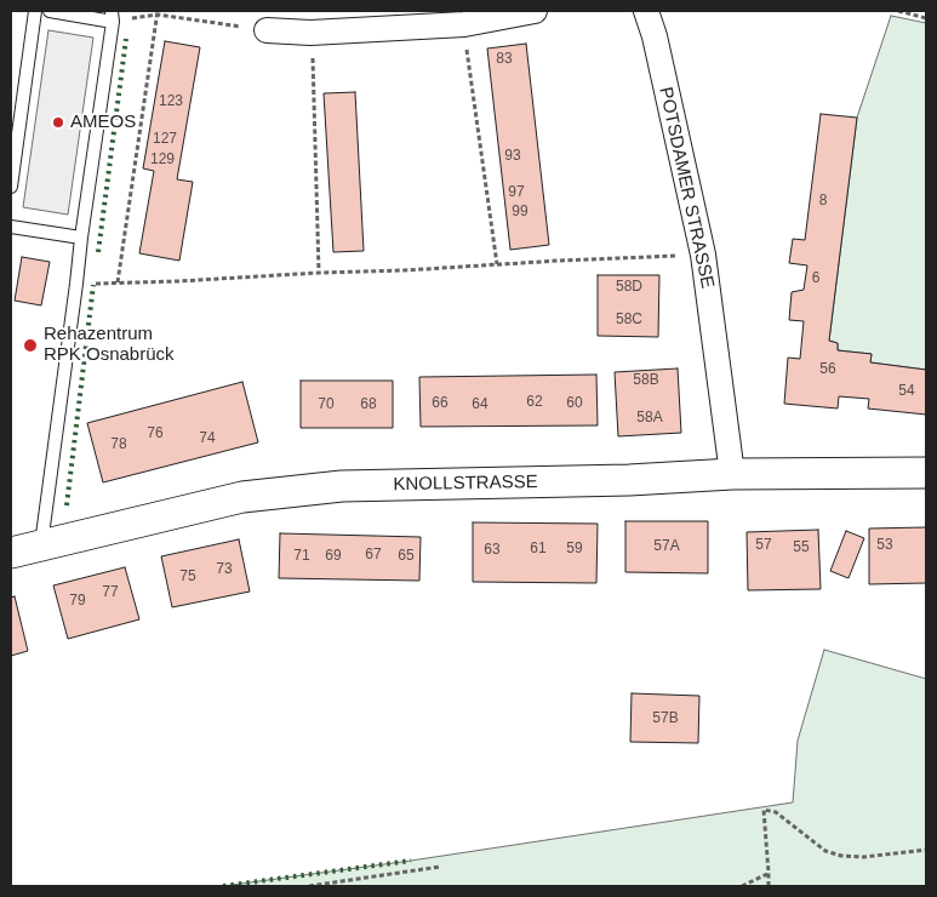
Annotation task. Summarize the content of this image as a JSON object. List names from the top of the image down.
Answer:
{
  "streets": {
    "street": ["POTSDAMER STRASSE", "KNOLLSTRASSE"]
  },
  "crossings": [
    ["POTSDAMER STRASSE", "KNOLLSTRASSE"]
  ],
  "places": ["AMEOS", "Rehazentrum RPK Osnabrück"],
  "house_numbers": [
    "83",
    "123",
    "127",
    "93",
    "129",
    "97",
    "8",
    "99",
    "6",
    "58D",
    "58C",
    "56",
    "58B",
    "54",
    "62",
    "66",
    "60",
    "70",
    "68",
    "64",
    "58A",
    "76",
    "74",
    "78",
    "57",
    "53",
    "57A",
    "55",
    "61",
    "59",
    "63",
    "67",
    "71",
    "69",
    "65",
    "73",
    "75",
    "77",
    "79",
    "57B"
  ]
}
